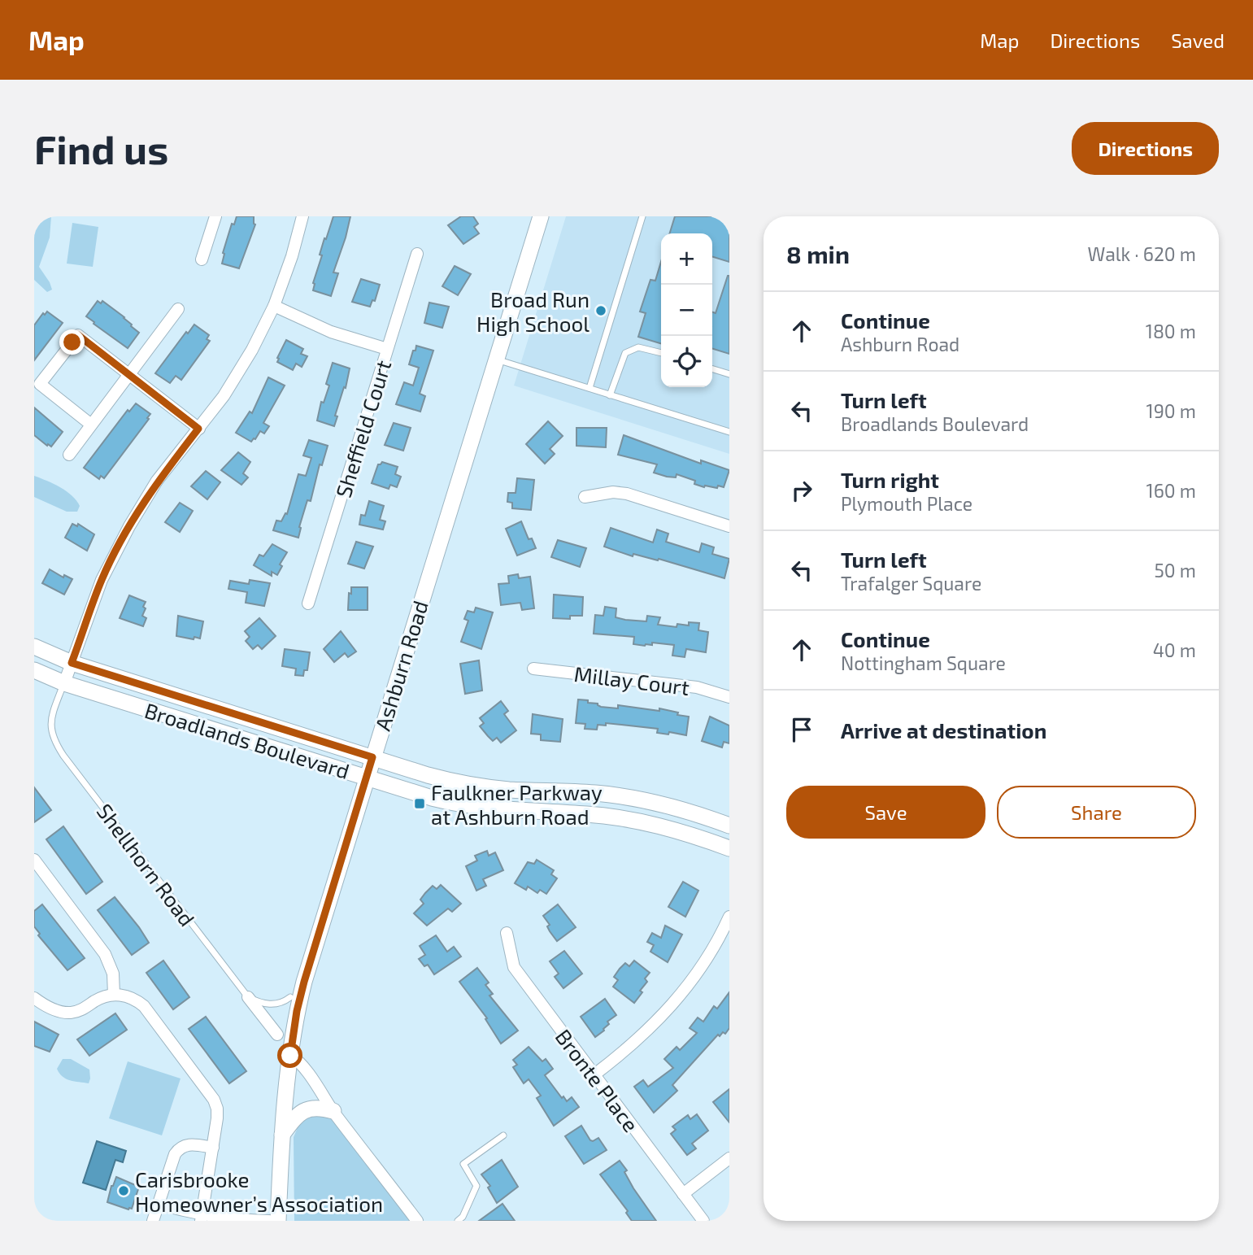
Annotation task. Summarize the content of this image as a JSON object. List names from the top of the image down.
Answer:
{
  "streets": {
    "main road": ["Ashburn Road", "Broadlands Boulevard"],
    "street": [
      "Sheffield Court",
      "Millay Court",
      "Shellhorn Road",
      "Bronte Place"
    ]
  },
  "crossings": [
    ["Ashburn Road", "Broadlands Boulevard"],
    ["Broadlands Boulevard", "Shellhorn Road"]
  ],
  "places": {
    "other": ["Broad Run High School", "Carisbrooke Homeowner’s Association"],
    "transit": ["Faulkner Parkway at Ashburn Road"]
  },
  "page": {
    "header": "Map",
    "nav": ["Map", "Directions", "Saved"],
    "buttons": [
      "Directions",
      ["Save", "Share"]
    ],
    "title": "Find us",
    "heading": ["8 min", "Walk · 620 m"],
    "map_buttons": ["+", "−"],
    "list": [
      ["Continue", "Ashburn Road", "180 m"],
      ["Turn left", "Broadlands Boulevard", "190 m"],
      ["Turn right", "Plymouth Place", "160 m"],
      ["Turn left", "Trafalger Square", "50 m"],
      ["Continue", "Nottingham Square", "40 m"],
      "Arrive at destination"
    ]
  }
}
